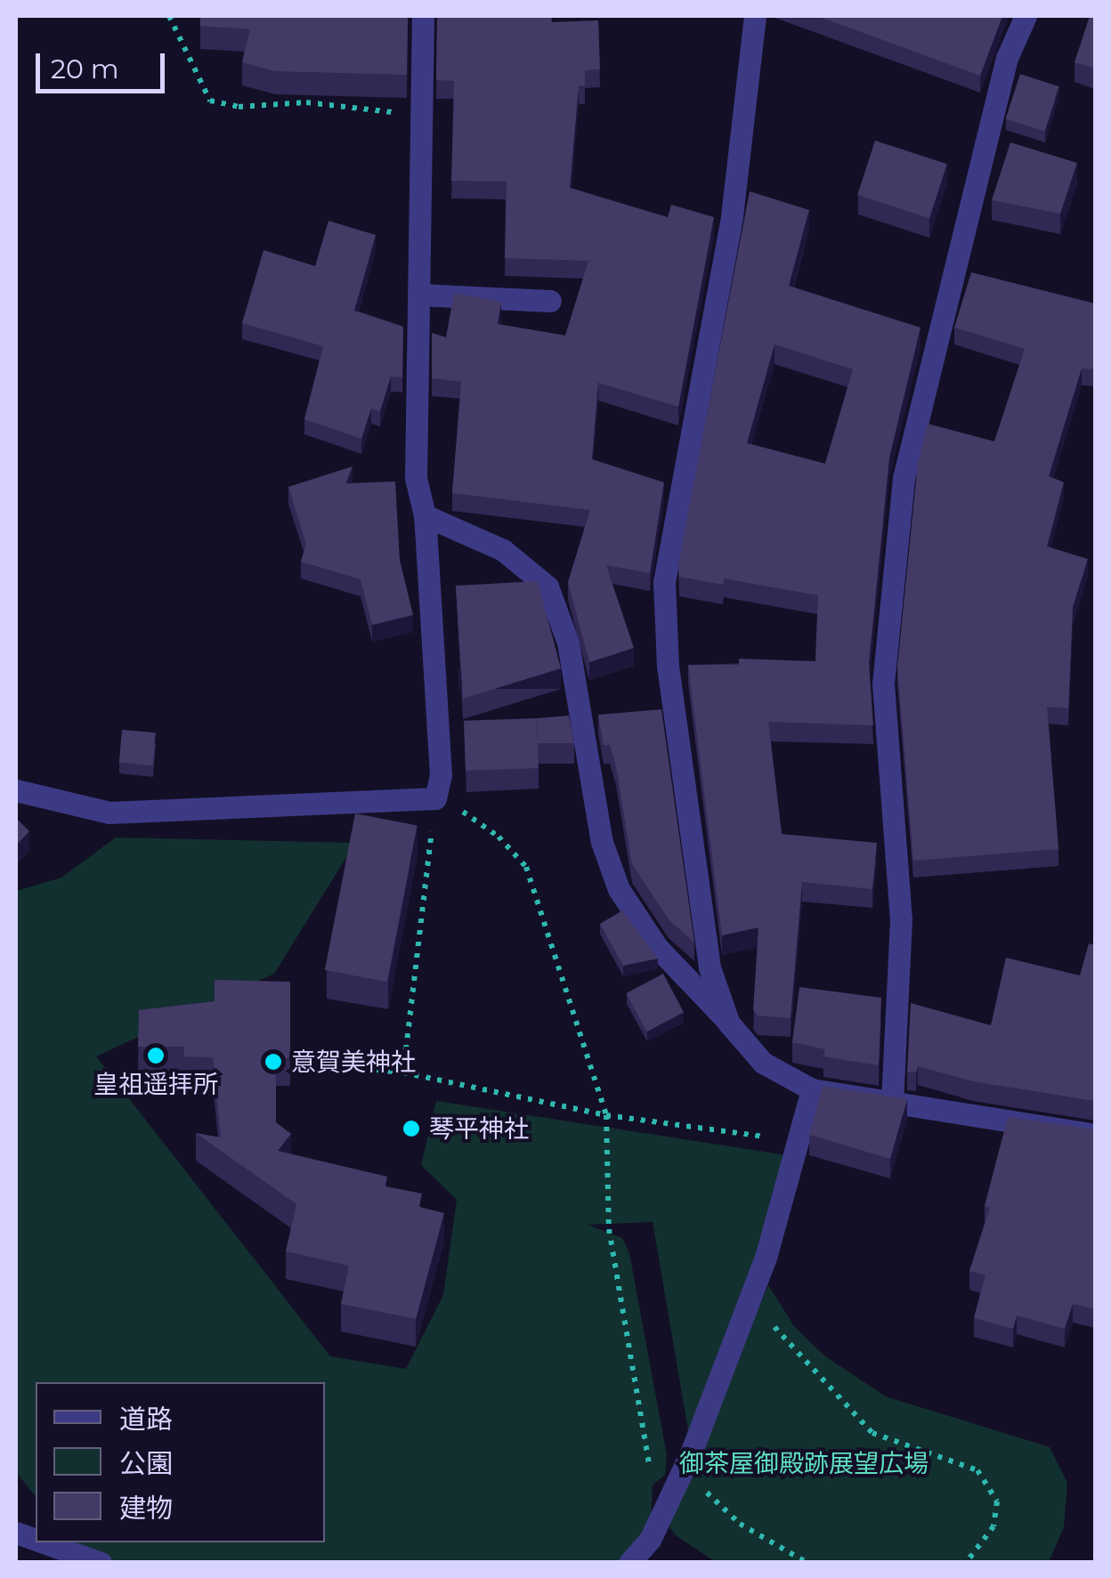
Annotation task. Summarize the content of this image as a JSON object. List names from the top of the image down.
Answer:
{
  "parks": ["御茶屋御殿跡展望広場"],
  "places": ["皇祖遥拝所", "意賀美神社", "琴平神社"],
  "legend": ["道路", "公園", "建物"],
  "scale_bar": "20 m"
}
